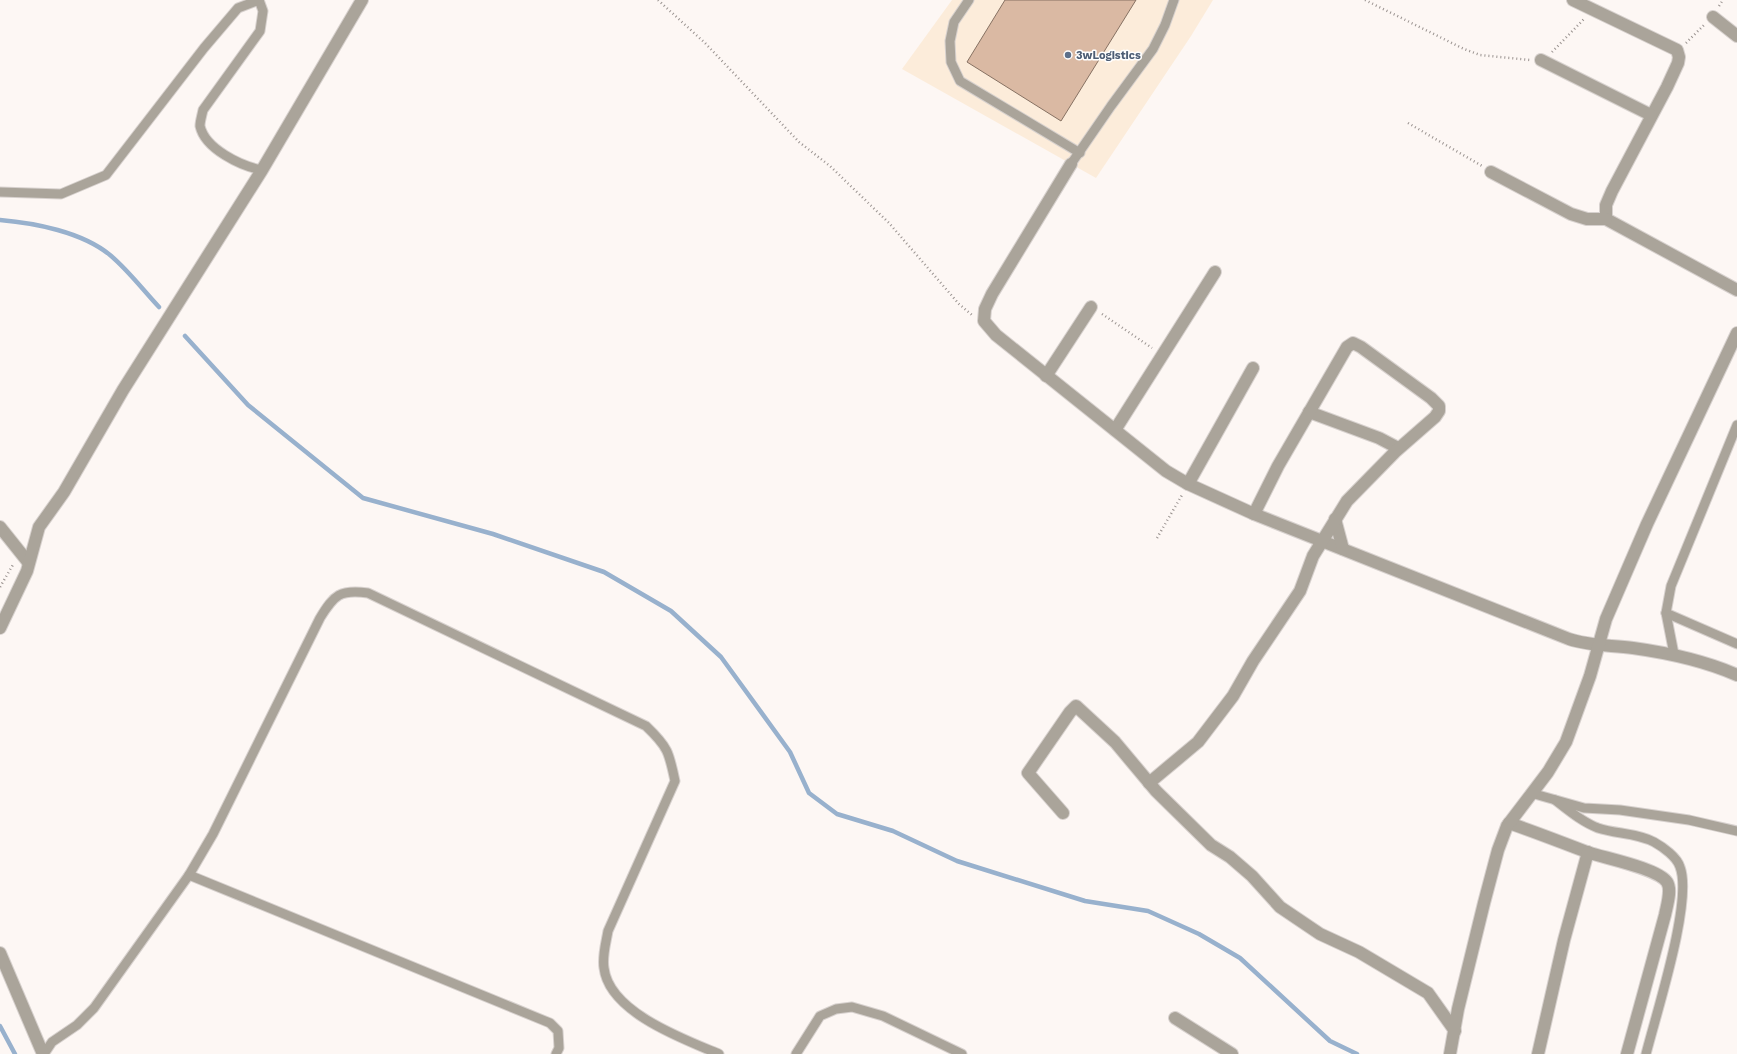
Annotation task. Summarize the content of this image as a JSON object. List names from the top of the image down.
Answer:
{
  "places": ["3wLogistics"]
}
